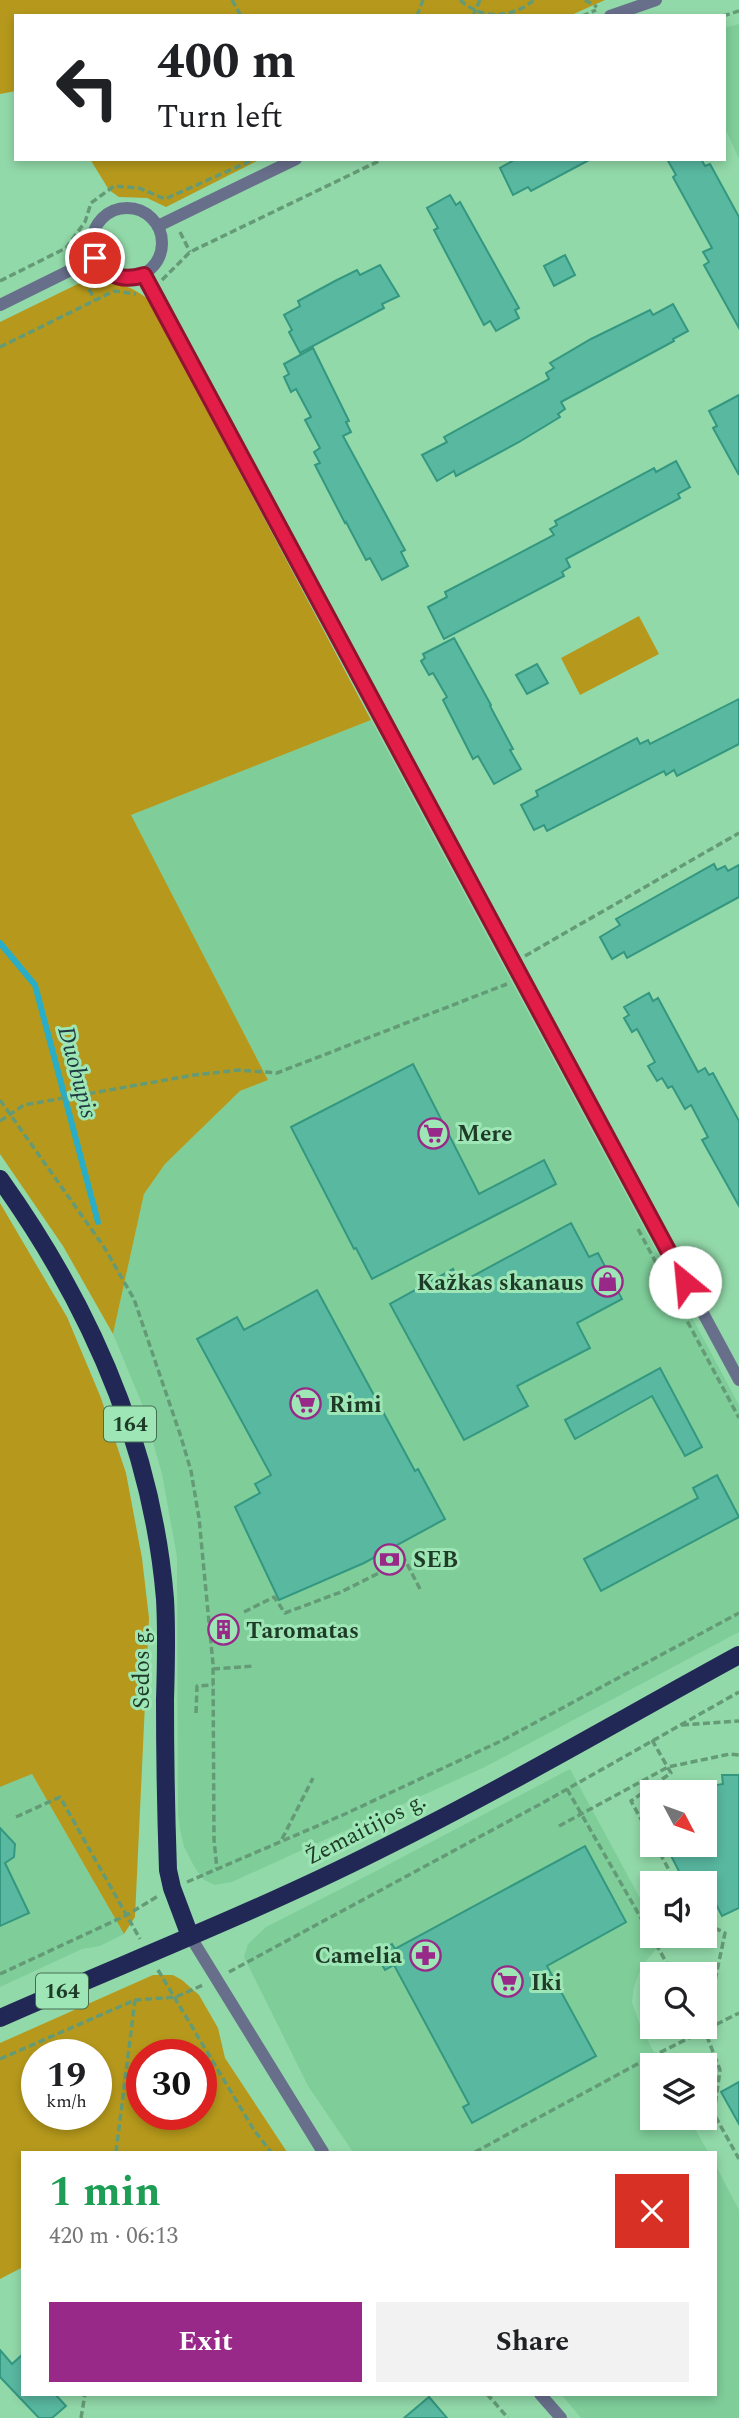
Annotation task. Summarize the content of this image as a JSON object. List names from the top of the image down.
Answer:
{
  "streets": {
    "main road": ["164", "Sedos g.", "Žemaitijos g."]
  },
  "crossings": [
    ["Sedos g.", "Žemaitijos g."]
  ],
  "water": ["Duobupis"],
  "places": {
    "supermarket": ["Mere", "Rimi", "Iki"],
    "shop": ["Kažkas skanaus"],
    "bank": ["SEB"],
    "building": ["Taromatas"],
    "pharmacy": ["Camelia"]
  },
  "north": "bottom right",
  "page": {
    "turn": ["400 m", "Turn left"],
    "speed": "19 km/h",
    "limit": "30",
    "heading": ["1 min", "420 m · 06:13"],
    "buttons": ["Exit", "Share"]
  }
}
